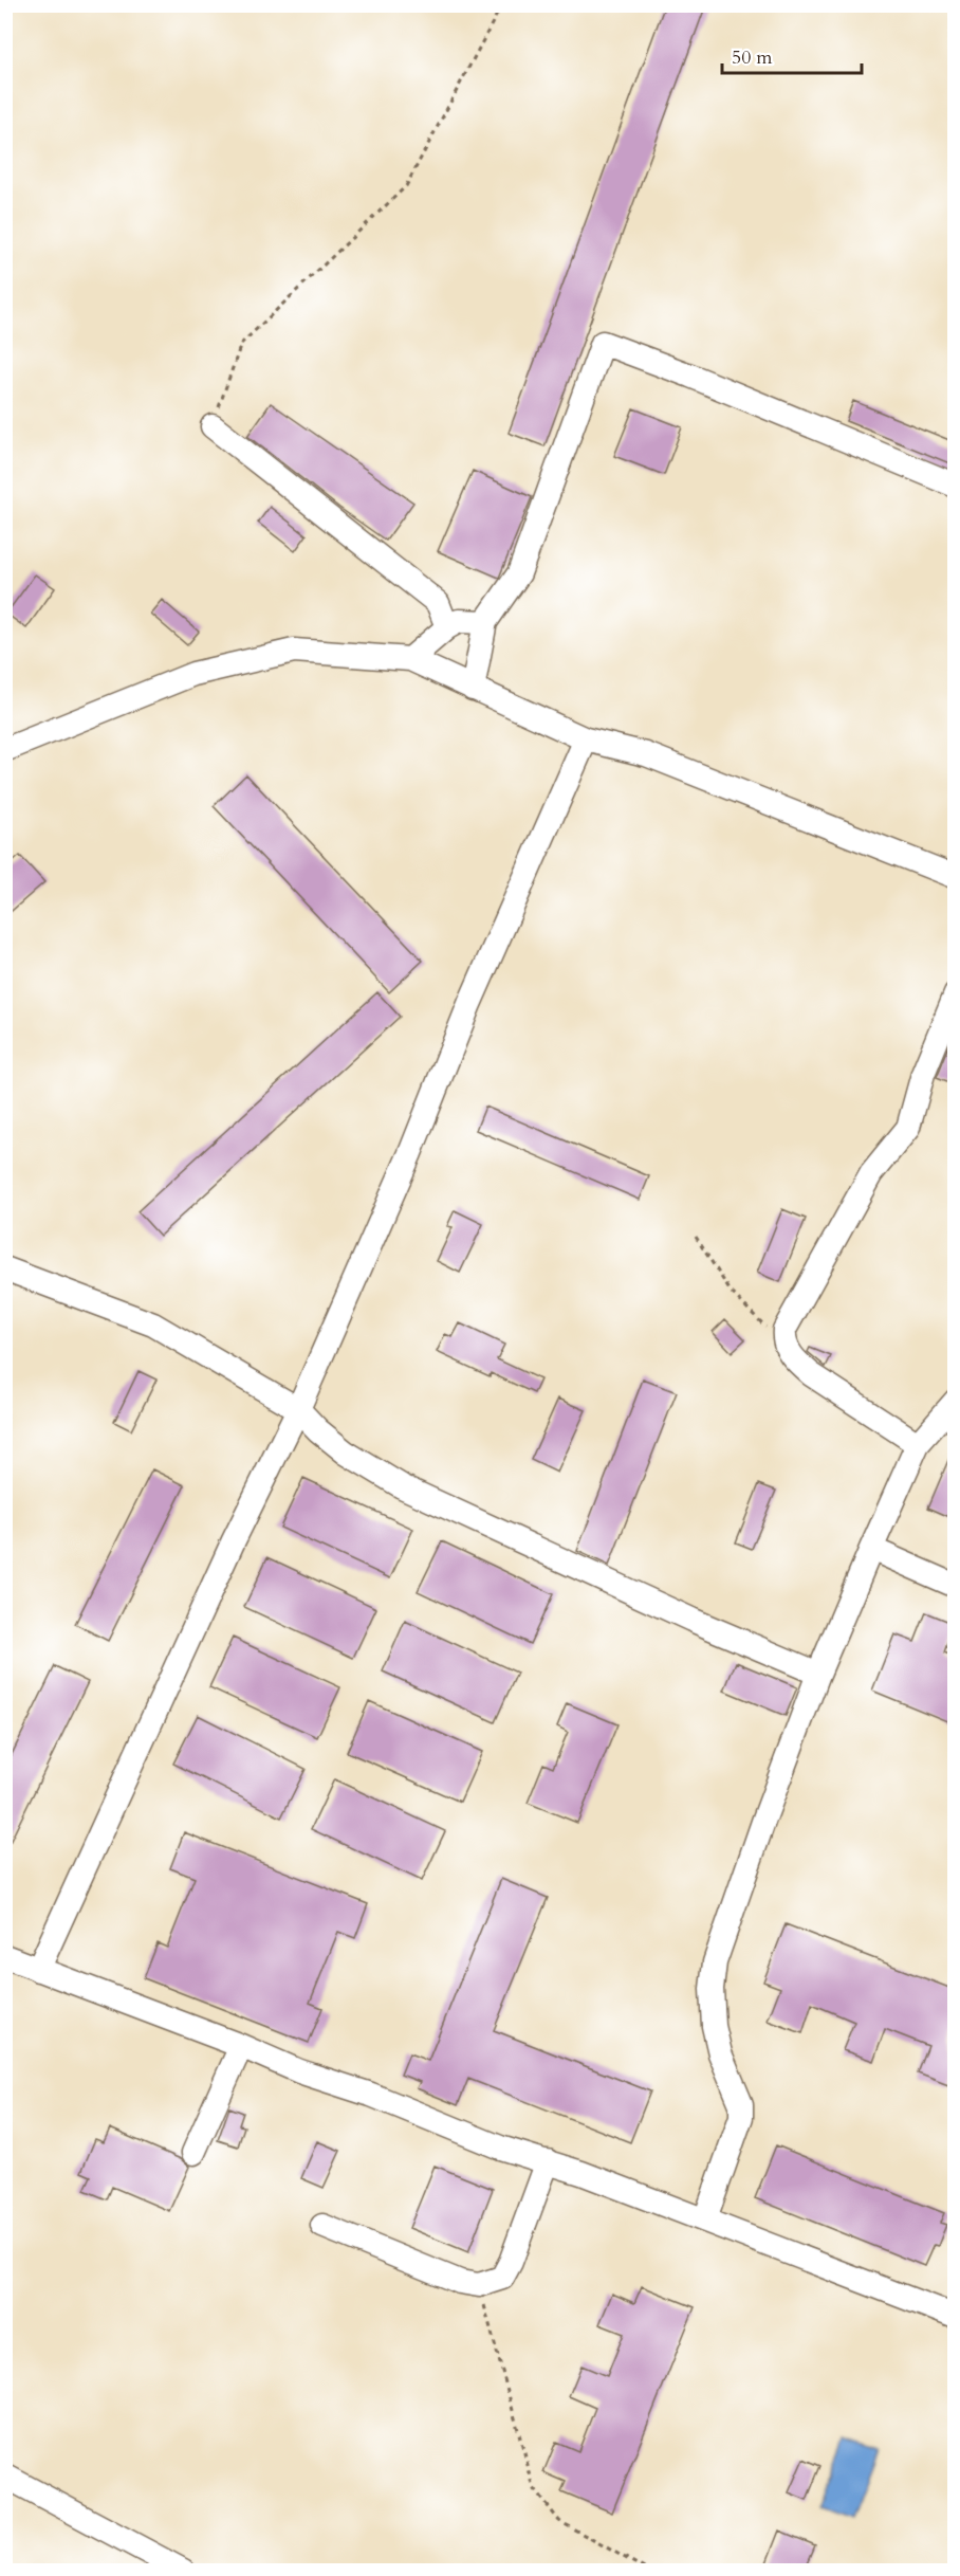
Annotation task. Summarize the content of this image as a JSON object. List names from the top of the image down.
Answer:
{
  "scale_bar": "50 m"
}
